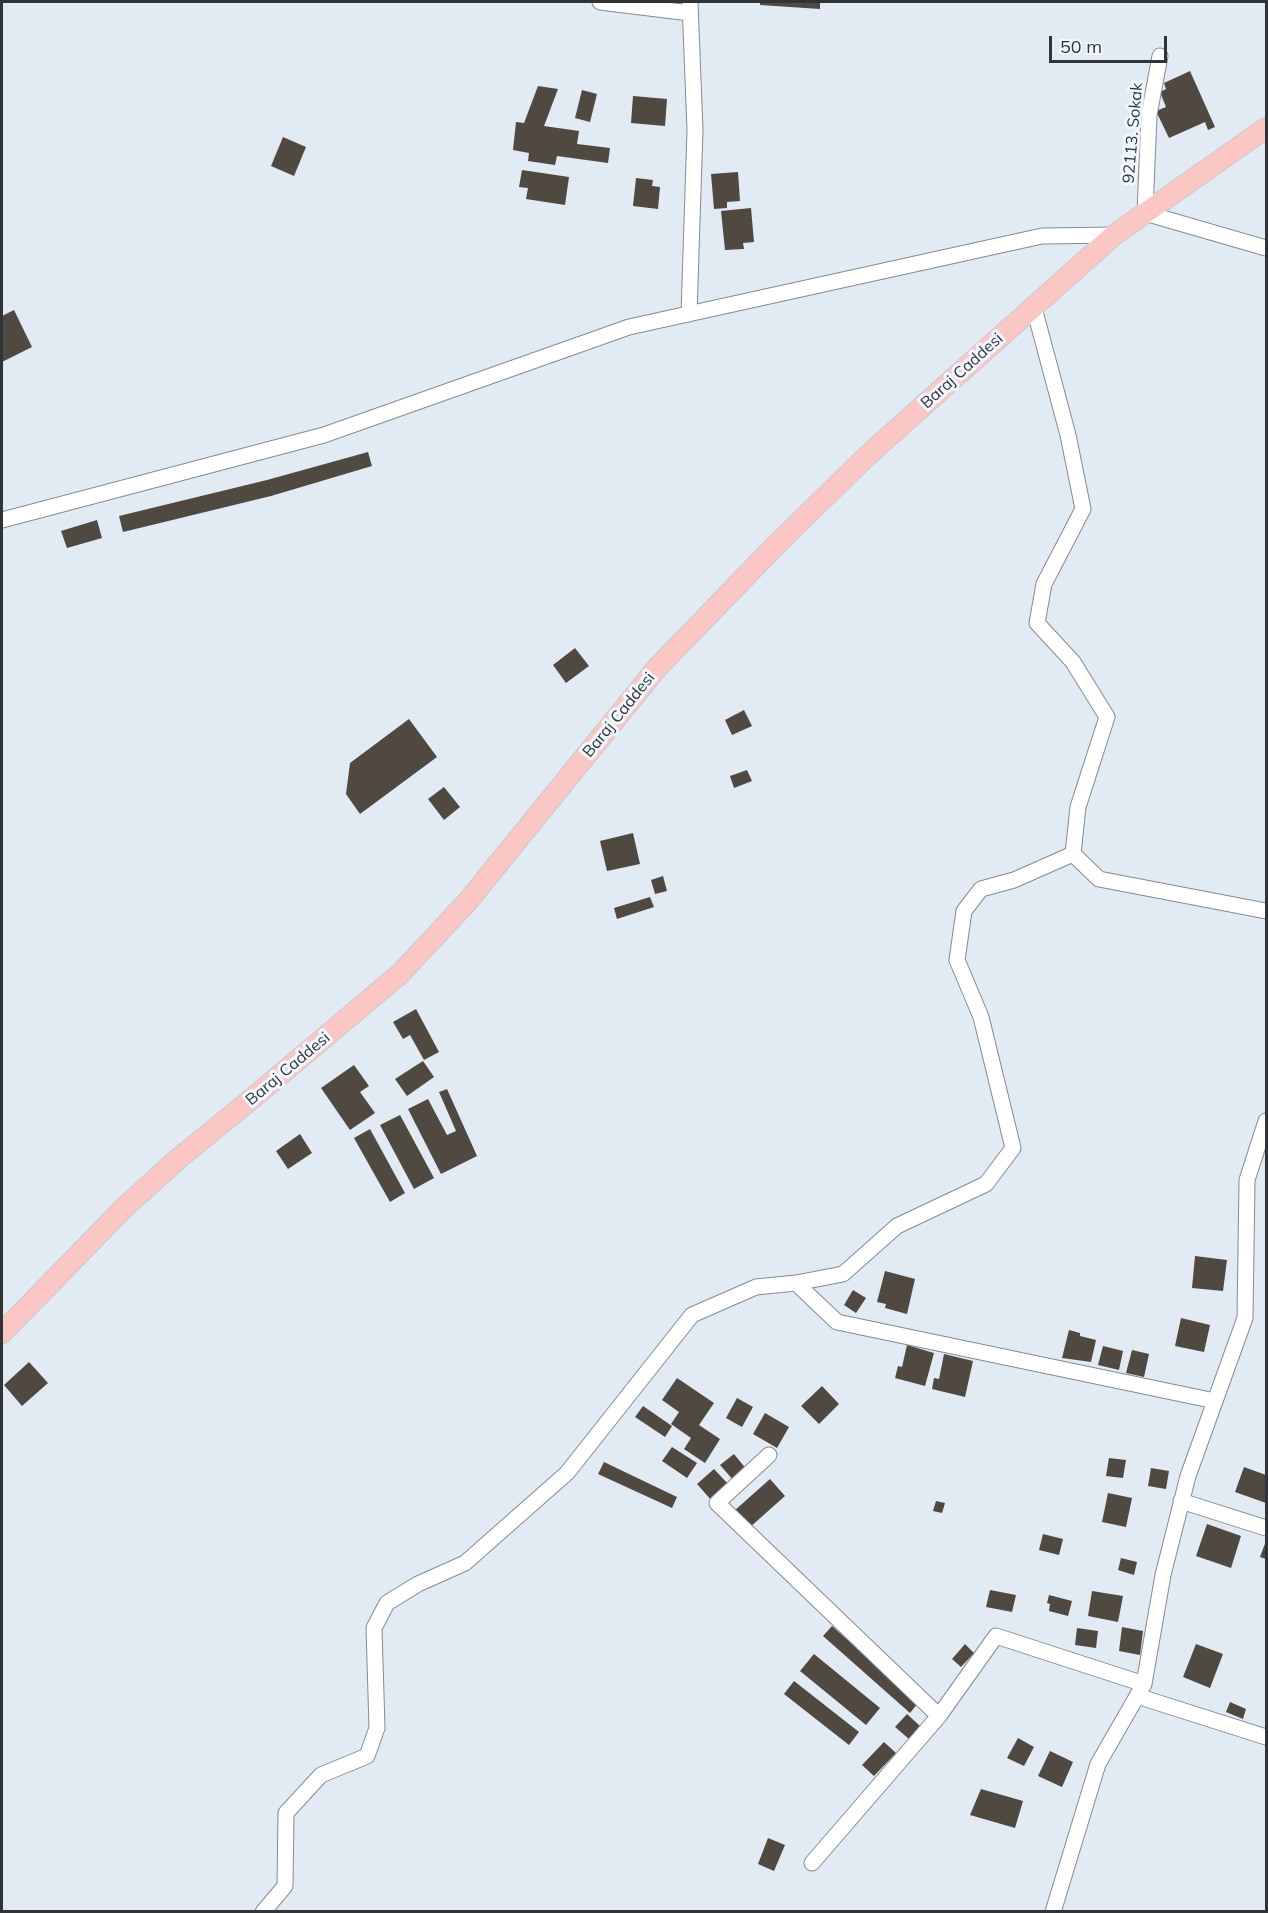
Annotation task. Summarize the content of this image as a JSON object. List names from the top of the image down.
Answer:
{
  "streets": {
    "main road": ["Baraj Caddesi"],
    "street": ["92113. Sokak"]
  },
  "crossings": [
    ["92113. Sokak", "Baraj Caddesi"]
  ],
  "scale_bar": "50 m"
}
